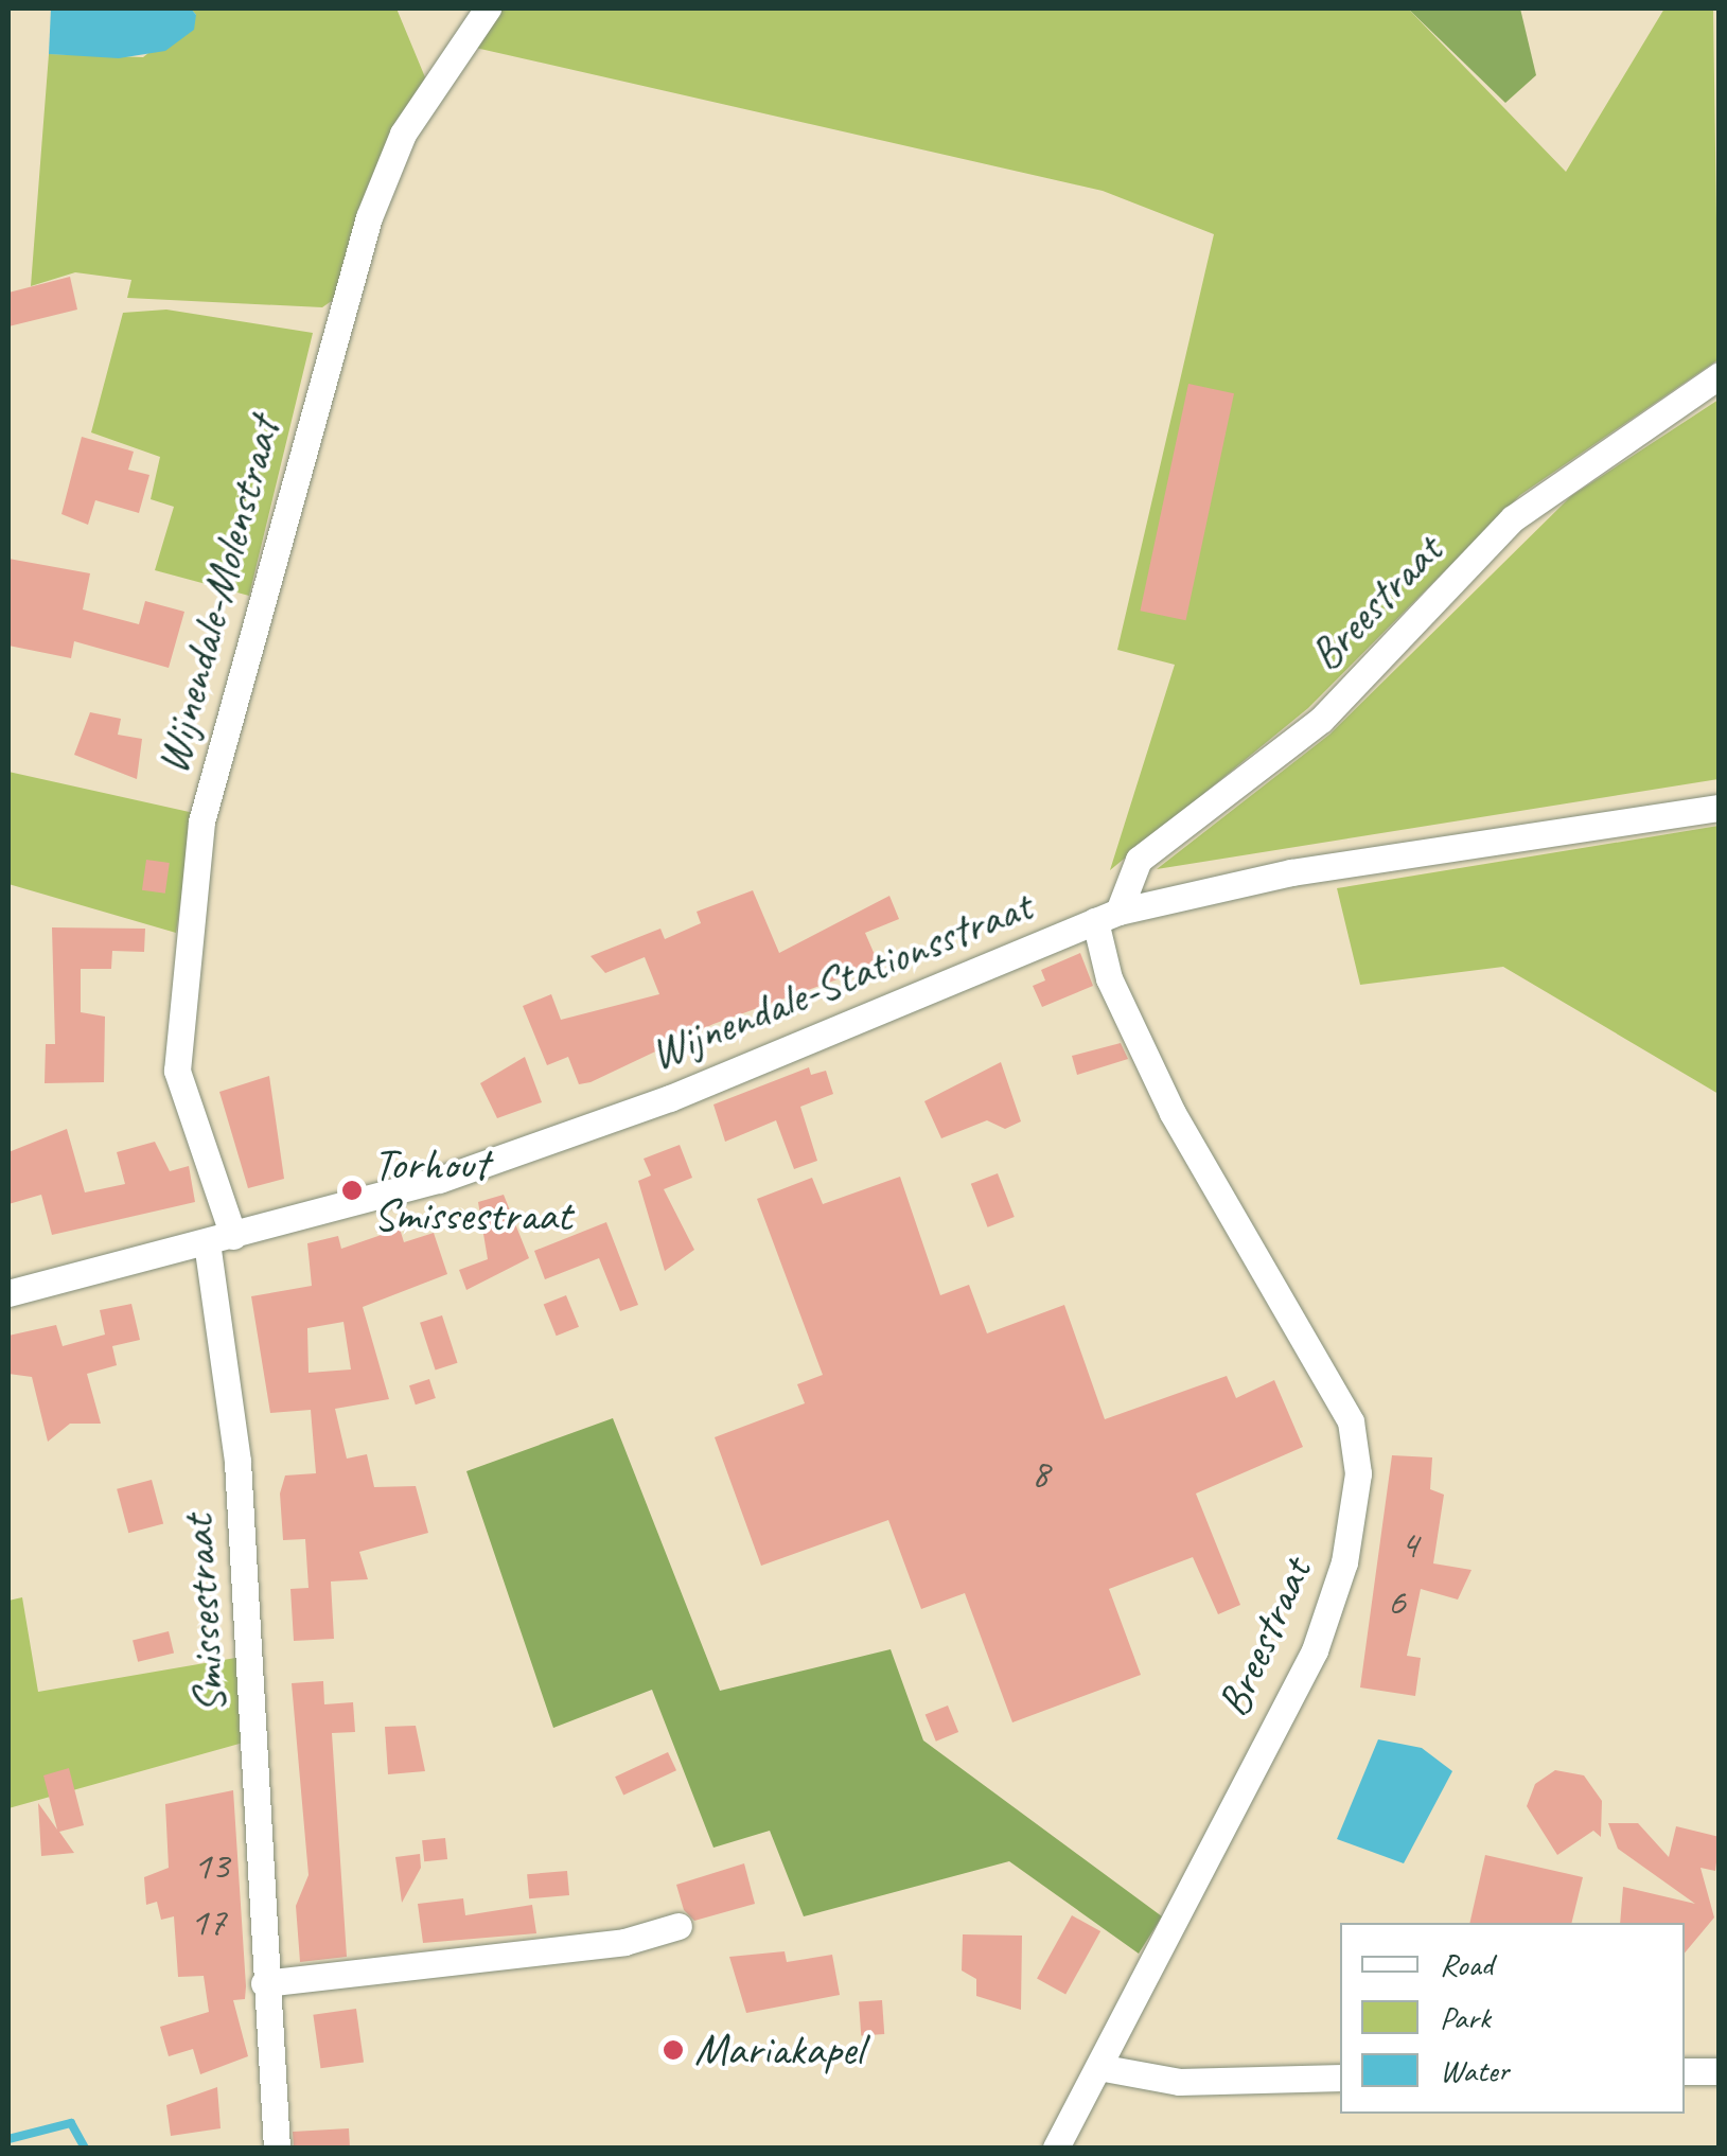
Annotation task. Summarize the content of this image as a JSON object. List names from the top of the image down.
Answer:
{
  "streets": {
    "street": [
      "Wijnendale-Molenstraat",
      "Breestraat",
      "Wijnendale-Stationsstraat",
      "Smissestraat"
    ]
  },
  "crossings": [
    ["Wijnendale-Molenstraat", "Wijnendale-Stationsstraat"],
    ["Wijnendale-Molenstraat", "Smissestraat"],
    ["Breestraat", "Wijnendale-Stationsstraat"],
    ["Wijnendale-Stationsstraat", "Smissestraat"]
  ],
  "places": ["Torhout Smissestraat", "Mariakapel"],
  "house_numbers": [
    "8",
    "4",
    "6",
    "13",
    "17"
  ],
  "legend": ["Road", "Park", "Water"]
}
